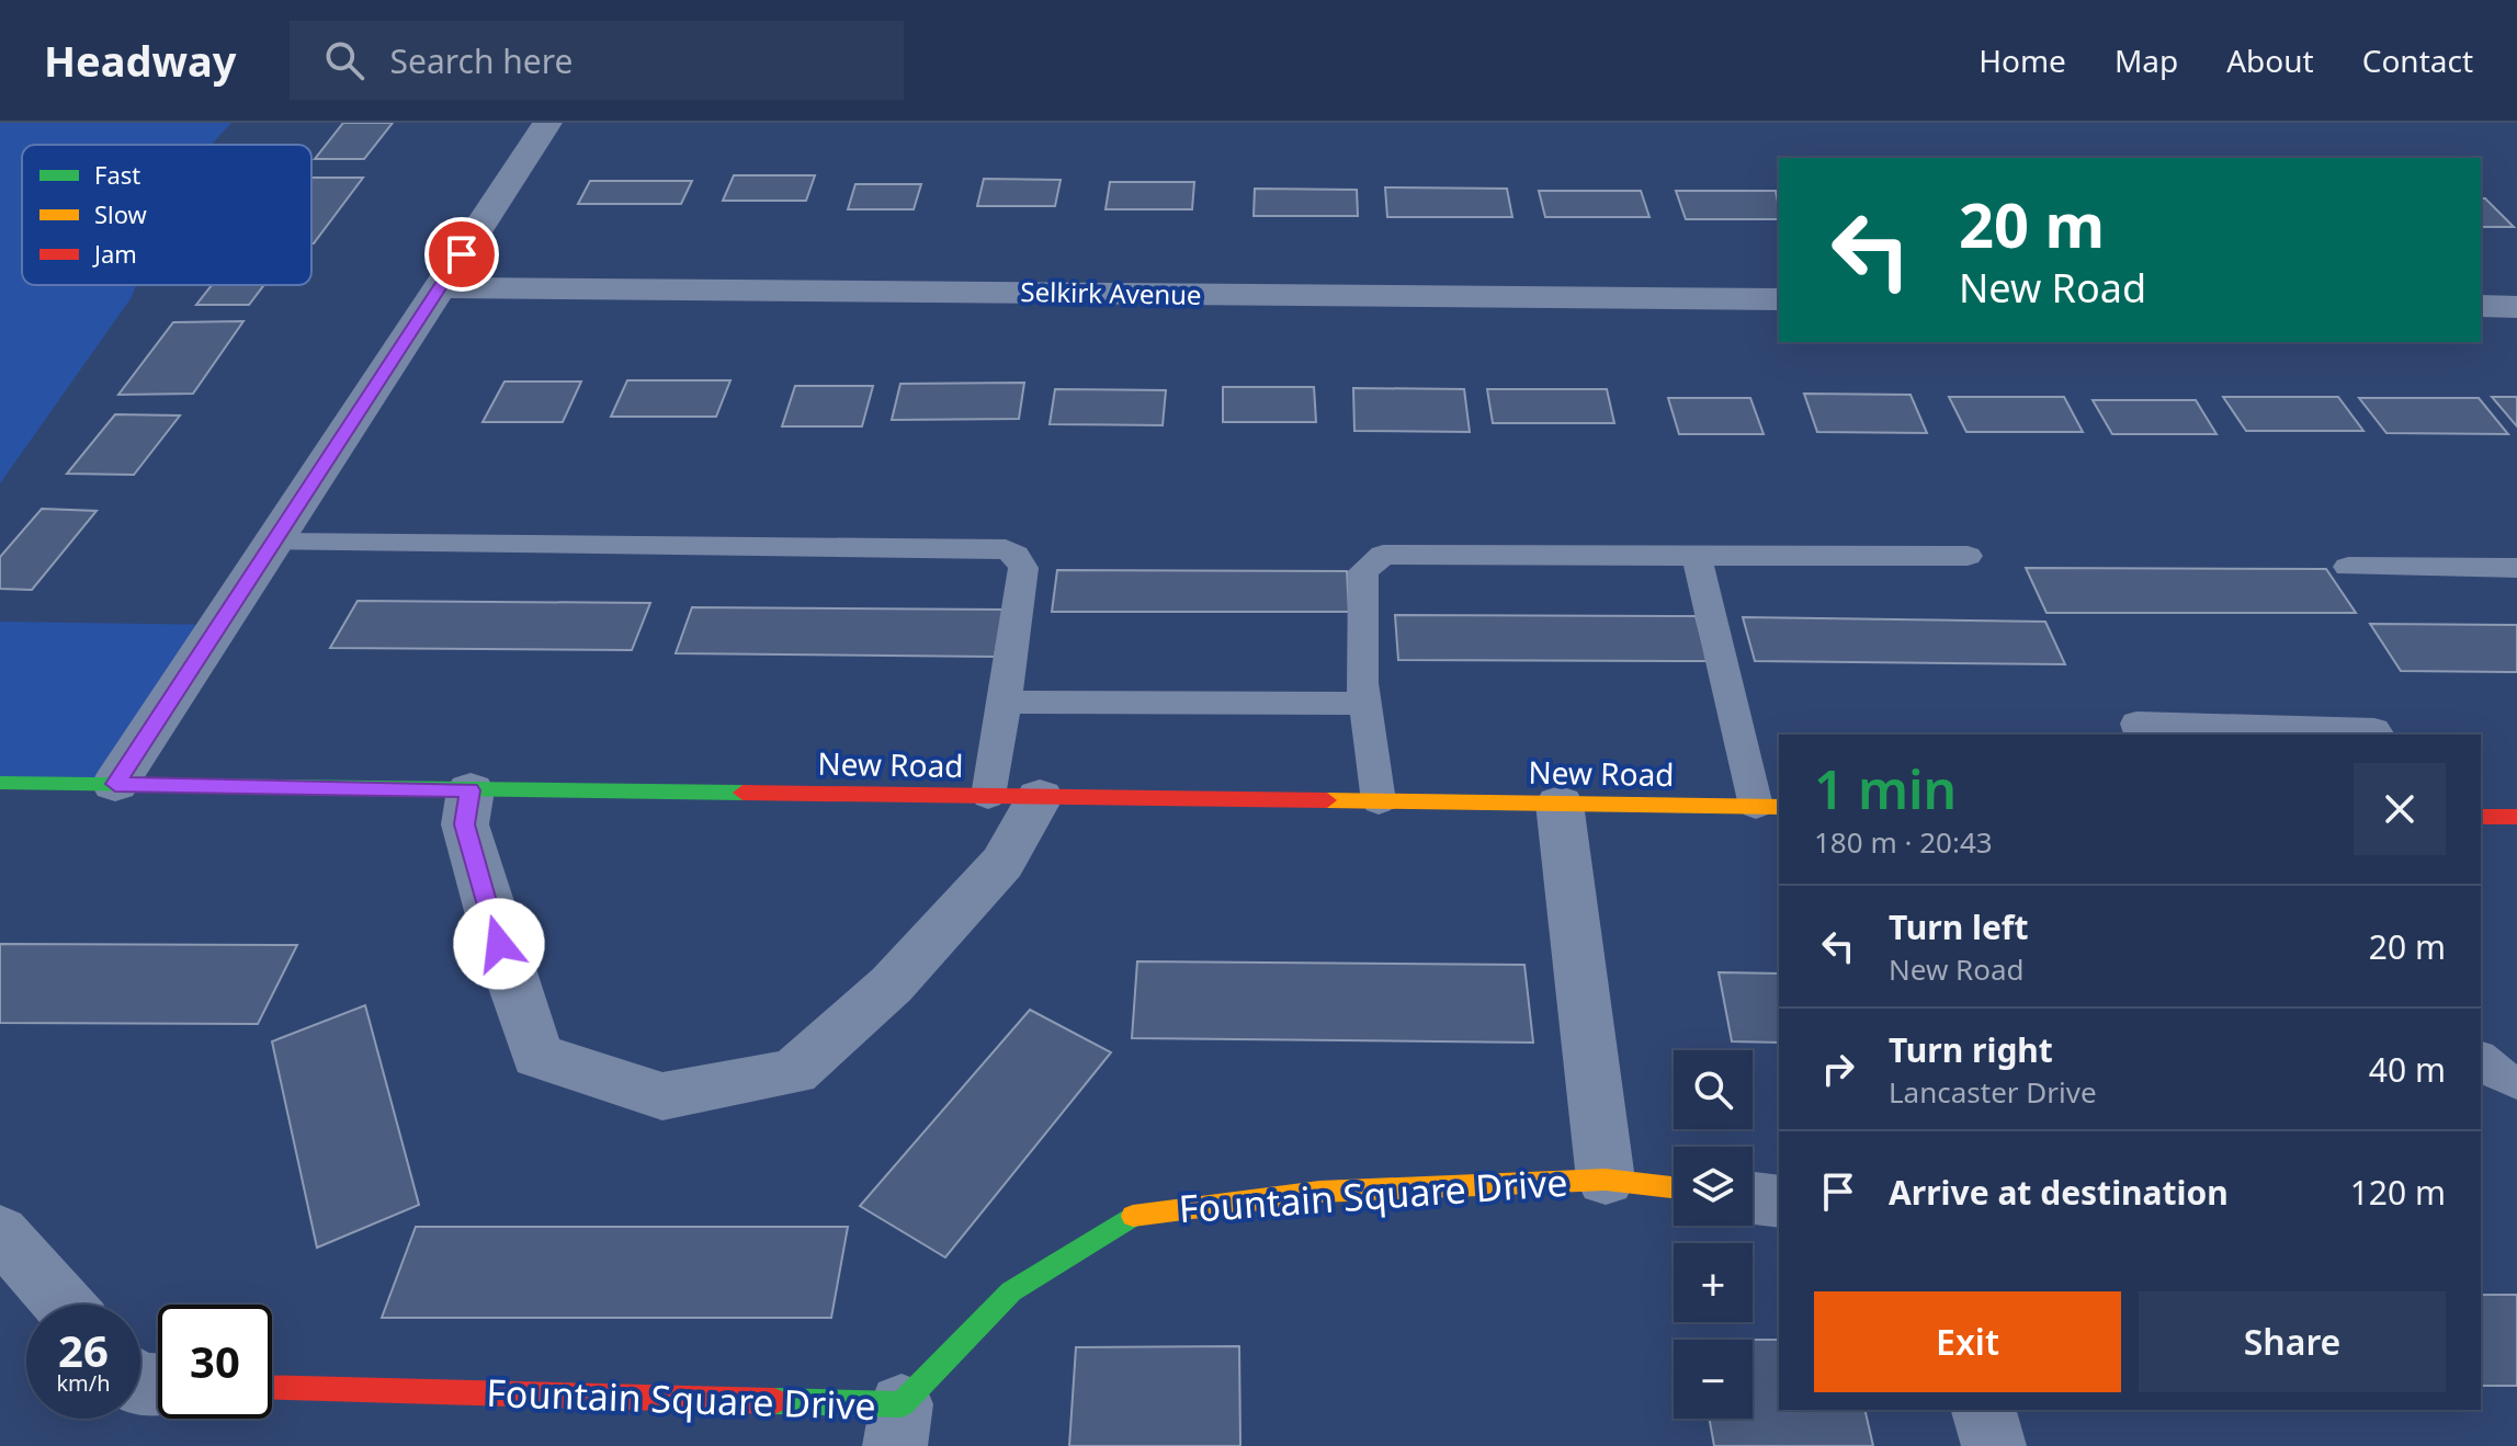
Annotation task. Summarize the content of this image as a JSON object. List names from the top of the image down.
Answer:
{
  "streets": {
    "street": ["Selkirk Avenue", "New Road", "Fountain Square Drive"]
  },
  "crossings": [
    ["New Road", "Fountain Square Drive"]
  ],
  "legend": ["Fast", "Slow", "Jam"],
  "page": {
    "header": "Headway",
    "search": "Search here",
    "nav": [
      "Home",
      "Map",
      "About",
      "Contact"
    ],
    "turn": ["20 m", "New Road"],
    "heading": ["1 min", "180 m · 20:43"],
    "list": [
      {
        "name": "Turn left",
        "note": "New Road",
        "value": "20 m"
      },
      {
        "name": "Turn right",
        "note": "Lancaster Drive",
        "value": "40 m"
      },
      {
        "name": "Arrive at destination",
        "value": "120 m"
      }
    ],
    "map_buttons": ["+", "−"],
    "buttons": ["Exit", "Share"],
    "speed": "26 km/h",
    "limit": "30"
  }
}
